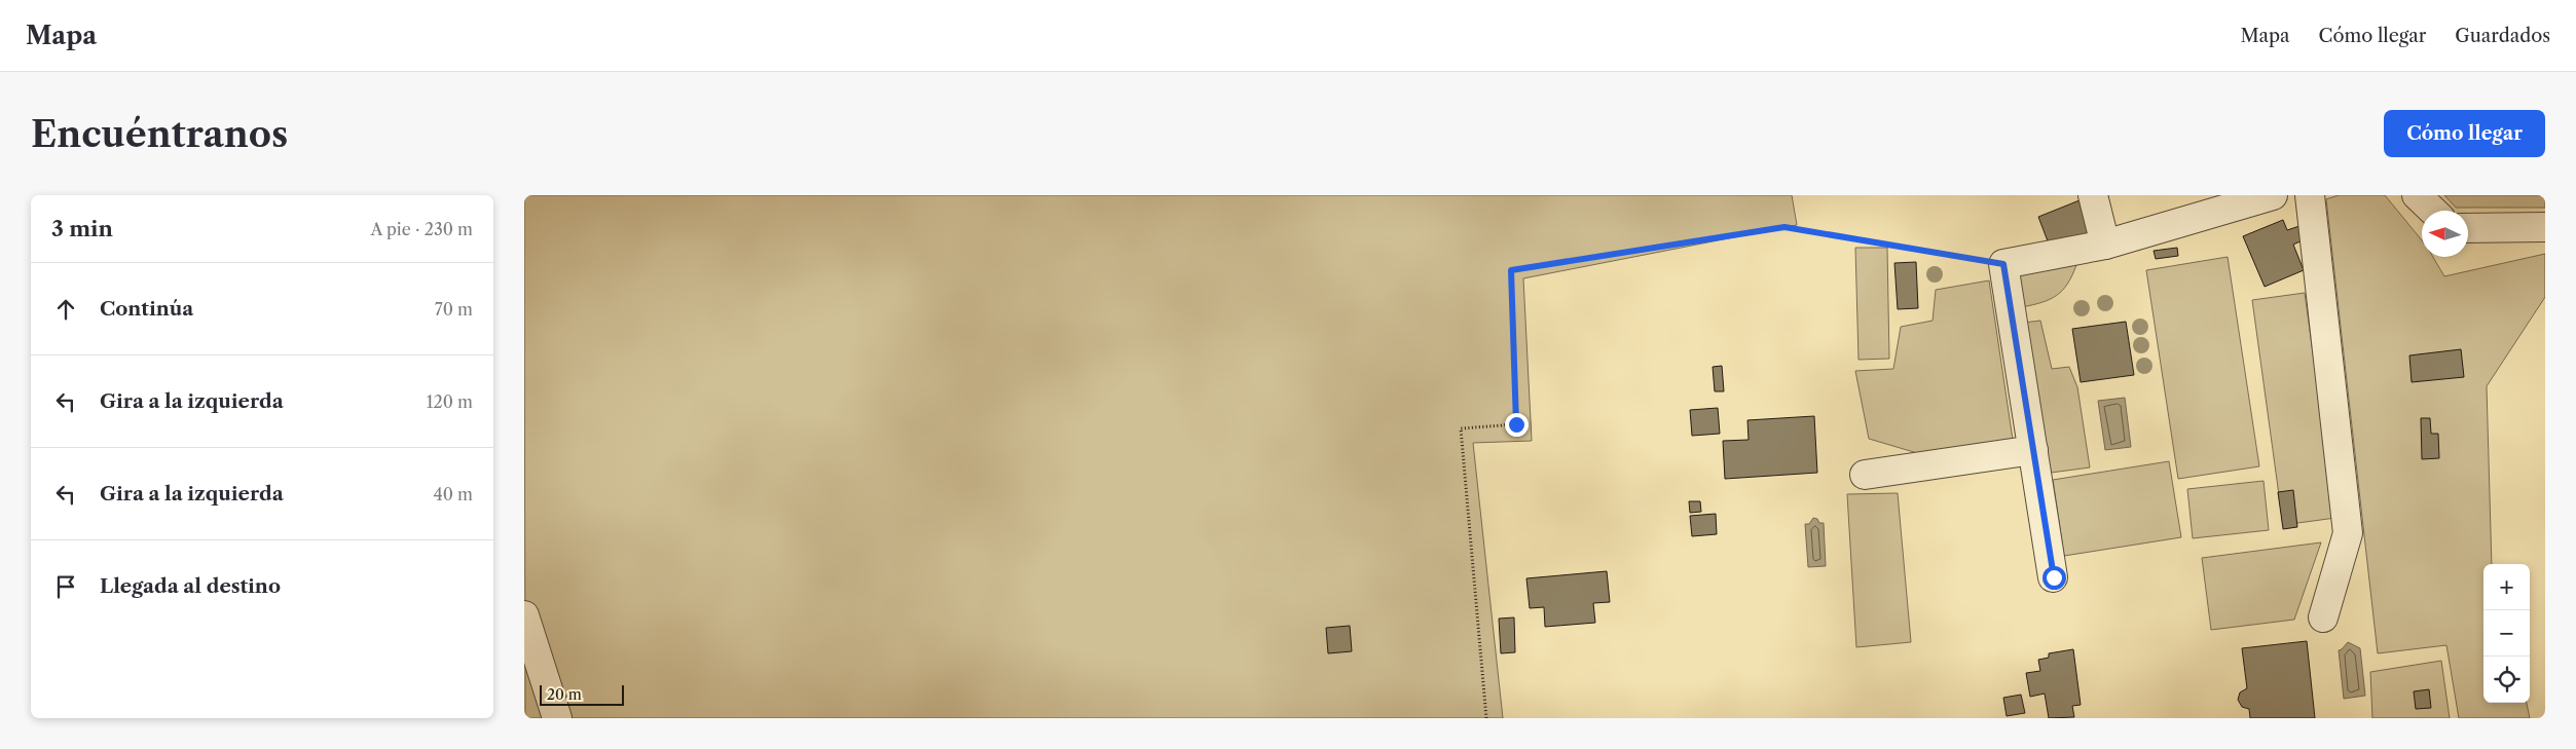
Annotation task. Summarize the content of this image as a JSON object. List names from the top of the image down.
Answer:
{
  "scale_bar": "20 m",
  "north": "left",
  "page": {
    "header": "Mapa",
    "nav": ["Mapa", "Cómo llegar", "Guardados"],
    "buttons": "Cómo llegar",
    "title": "Encuéntranos",
    "heading": ["3 min", "A pie · 230 m"],
    "list": [
      ["Continúa", "70 m"],
      ["Gira a la izquierda", "120 m"],
      ["Gira a la izquierda", "40 m"],
      "Llegada al destino"
    ],
    "map_buttons": ["+", "−"],
    "scale": "20 m"
  }
}
